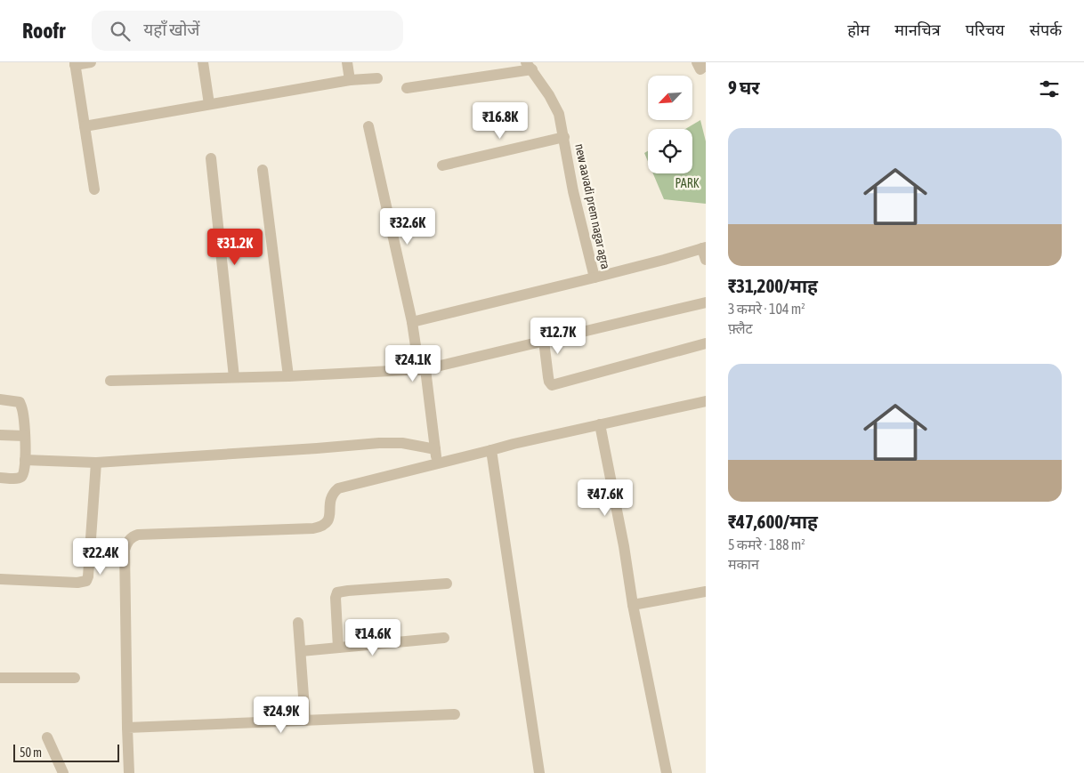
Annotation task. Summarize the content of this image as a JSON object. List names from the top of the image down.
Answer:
{
  "streets": {
    "street": ["new aavadi prem nagar agra"]
  },
  "parks": ["PARK"],
  "scale_bar": "50 m",
  "north": "bottom left",
  "page": {
    "header": "Roofr",
    "search": "यहाँ खोजें",
    "nav": [
      "होम",
      "मानचित्र",
      "परिचय",
      "संपर्क"
    ],
    "heading": "9 घर",
    "price": [
      "₹16.8K",
      "₹32.6K",
      "₹31.2K",
      "₹12.7K",
      "₹24.1K",
      "₹47.6K",
      "₹22.4K",
      "₹14.6K",
      "₹24.9K"
    ],
    "list": [
      {
        "name": "₹31,200/माह",
        "note": "3 कमरे · 104 m² · फ़्लैट"
      },
      {
        "name": "₹47,600/माह",
        "note": "5 कमरे · 188 m² · मकान"
      }
    ],
    "scale": "50 m"
  }
}
